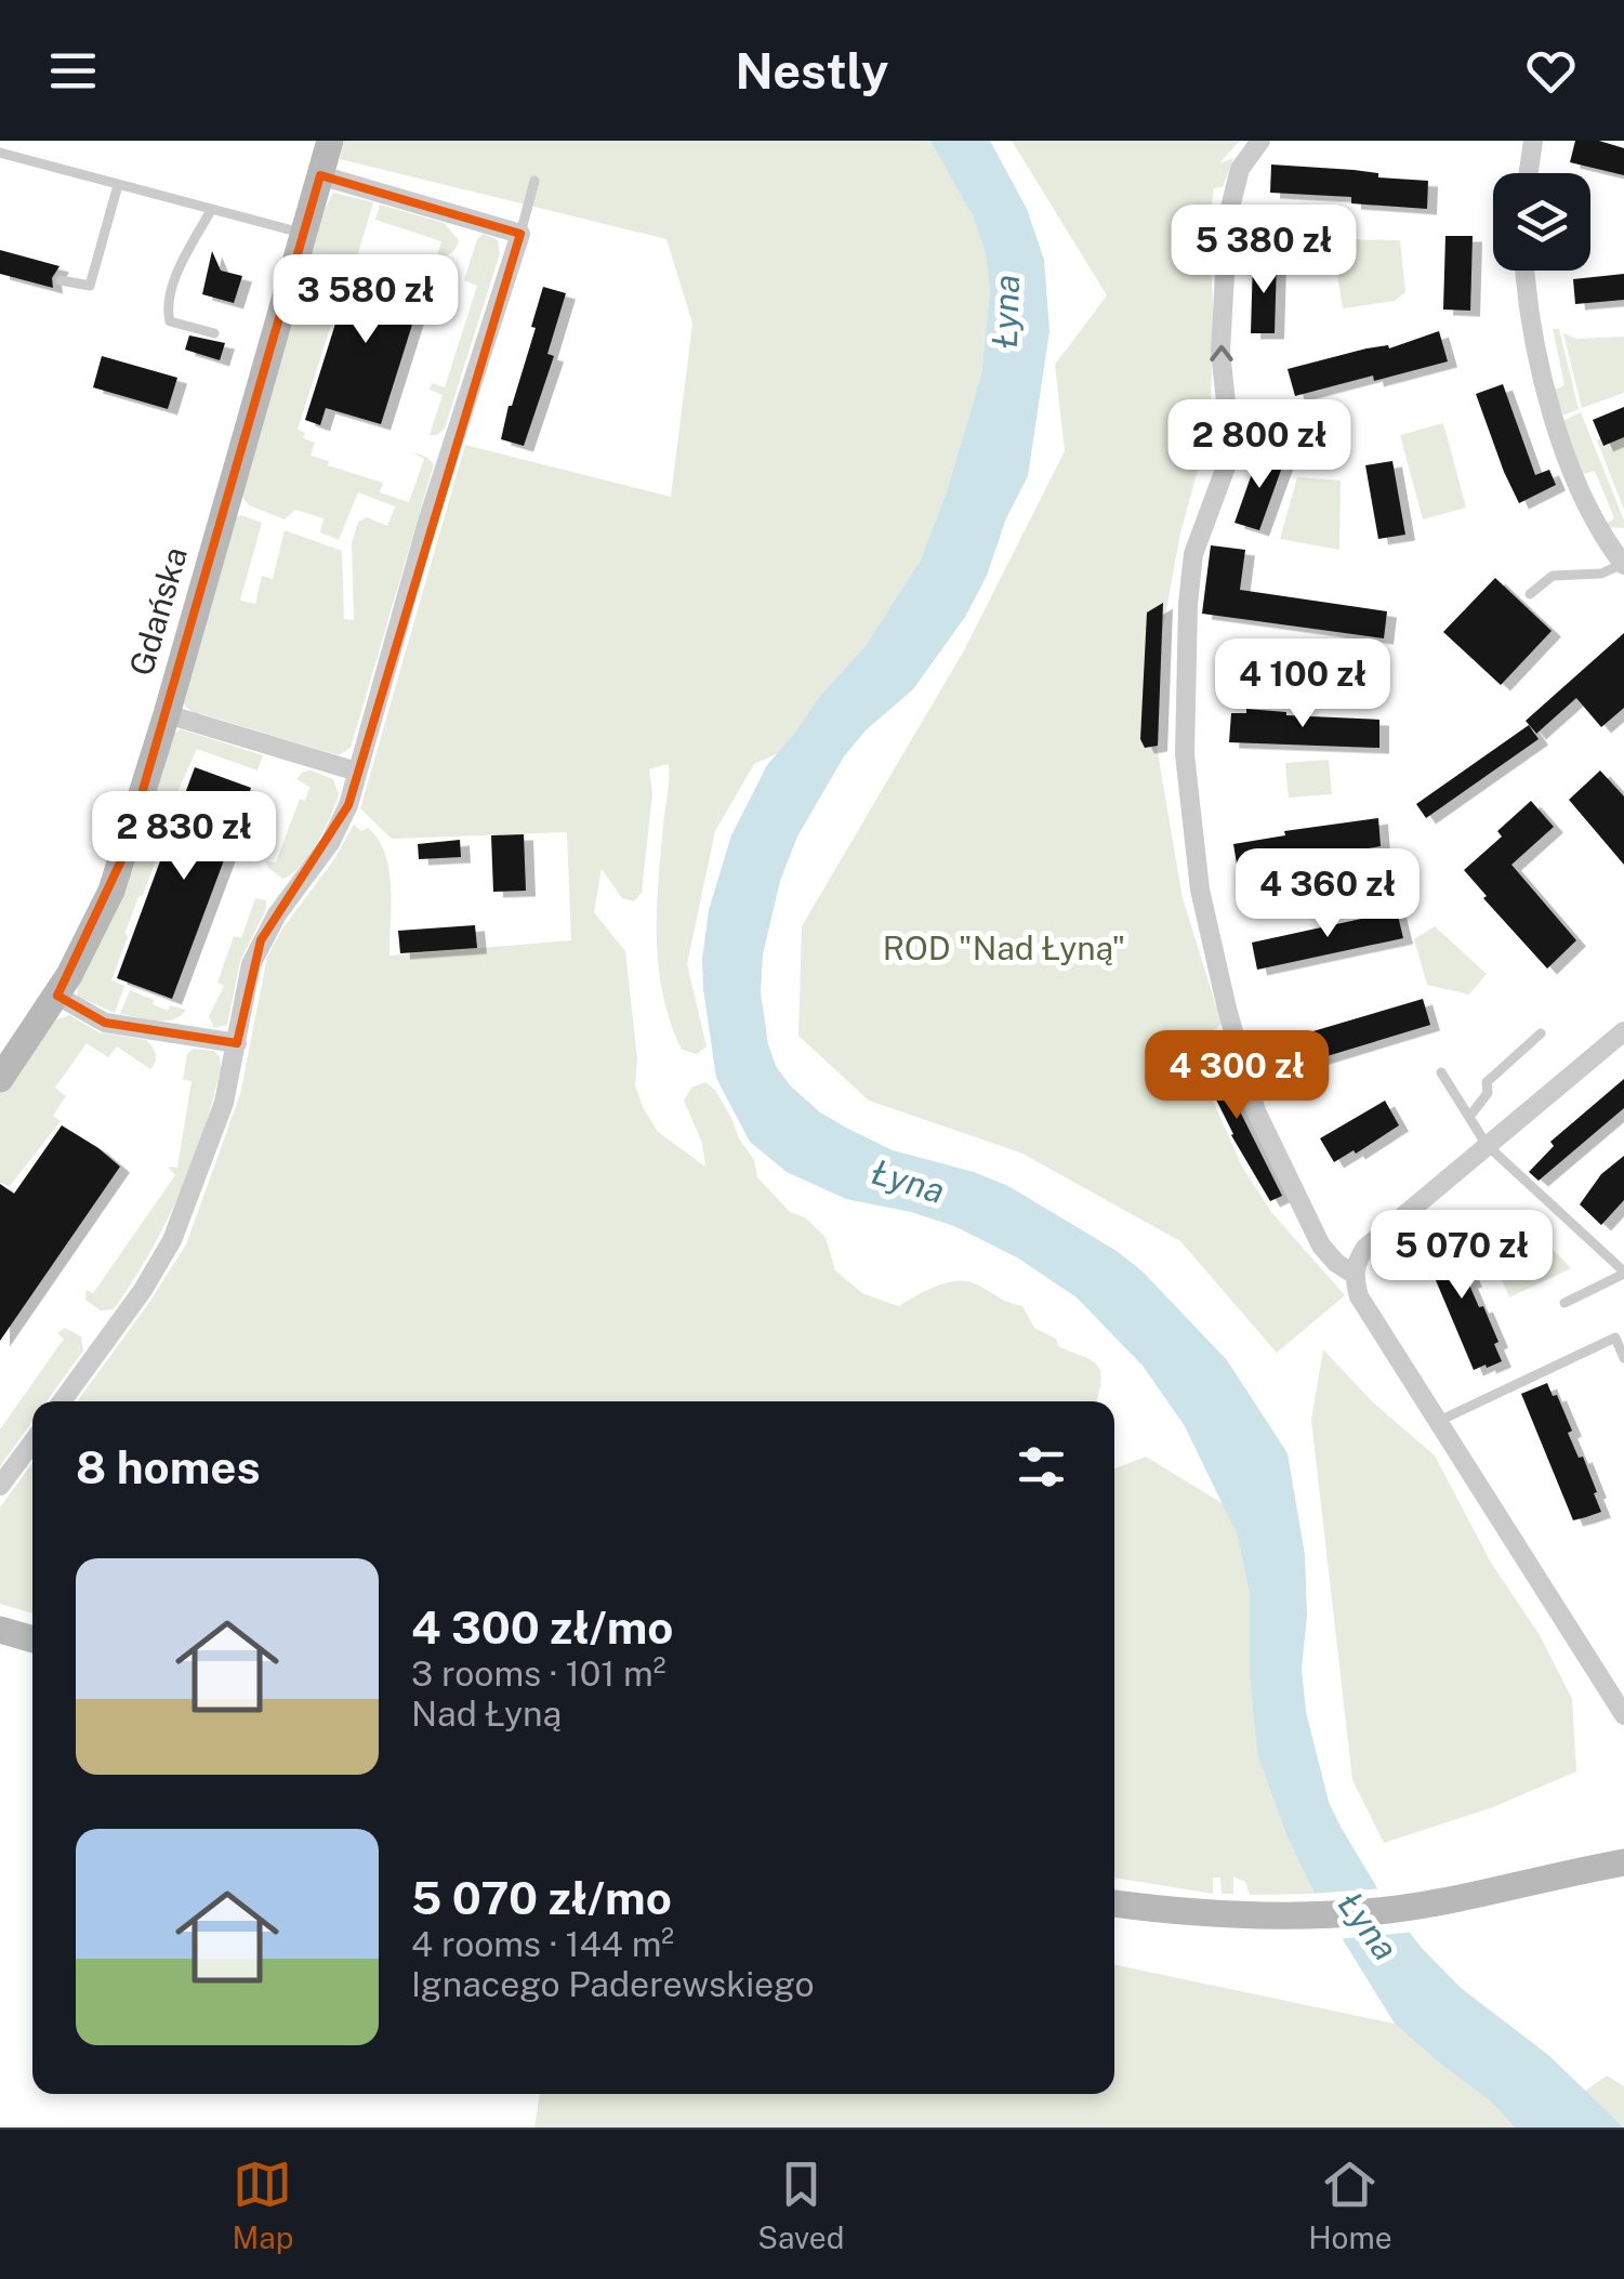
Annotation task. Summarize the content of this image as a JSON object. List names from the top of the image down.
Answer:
{
  "streets": {
    "street": ["Gdańska"]
  },
  "water": ["Łyna"],
  "parks": ["ROD \"Nad Łyną\""],
  "page": {
    "header": "Nestly",
    "price": [
      "5 380 zł",
      "3 580 zł",
      "2 800 zł",
      "4 100 zł",
      "2 830 zł",
      "4 360 zł",
      "4 300 zł",
      "5 070 zł"
    ],
    "heading": "8 homes",
    "list": [
      {
        "name": "4 300 zł/mo",
        "note": "3 rooms · 101 m² · Nad Łyną"
      },
      {
        "name": "5 070 zł/mo",
        "note": "4 rooms · 144 m² · Ignacego Paderewskiego"
      }
    ],
    "tabs": ["Map", "Saved", "Home"]
  }
}
